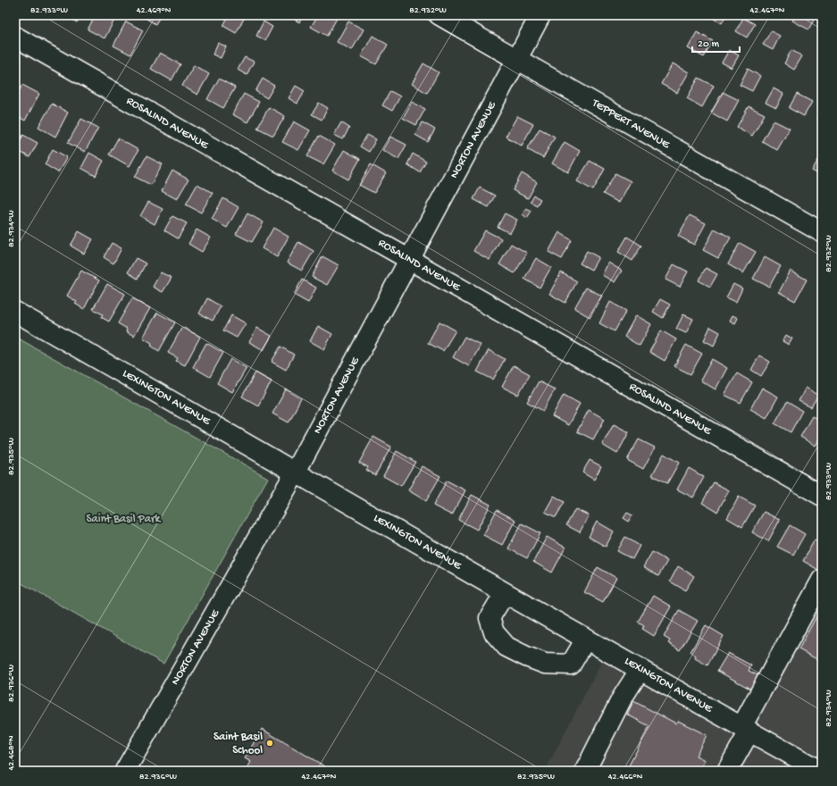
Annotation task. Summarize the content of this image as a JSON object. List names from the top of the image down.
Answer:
{
  "streets": {
    "street": [
      "ROSALIND AVENUE",
      "TEPPERT AVENUE",
      "NORTON AVENUE",
      "LEXINGTON AVENUE"
    ]
  },
  "crossings": [
    ["ROSALIND AVENUE", "NORTON AVENUE"],
    ["TEPPERT AVENUE", "NORTON AVENUE"],
    ["NORTON AVENUE", "LEXINGTON AVENUE"]
  ],
  "parks": ["Saint Basil Park"],
  "places": ["Saint Basil School"],
  "scale_bar": "20 m",
  "coordinates": [
    "82.933°W",
    "42.469°N",
    "82.932°W",
    "42.467°N",
    "82.934°W",
    "82.935°W",
    "82.936°W",
    "42.468°N",
    "42.466°N"
  ]
}
